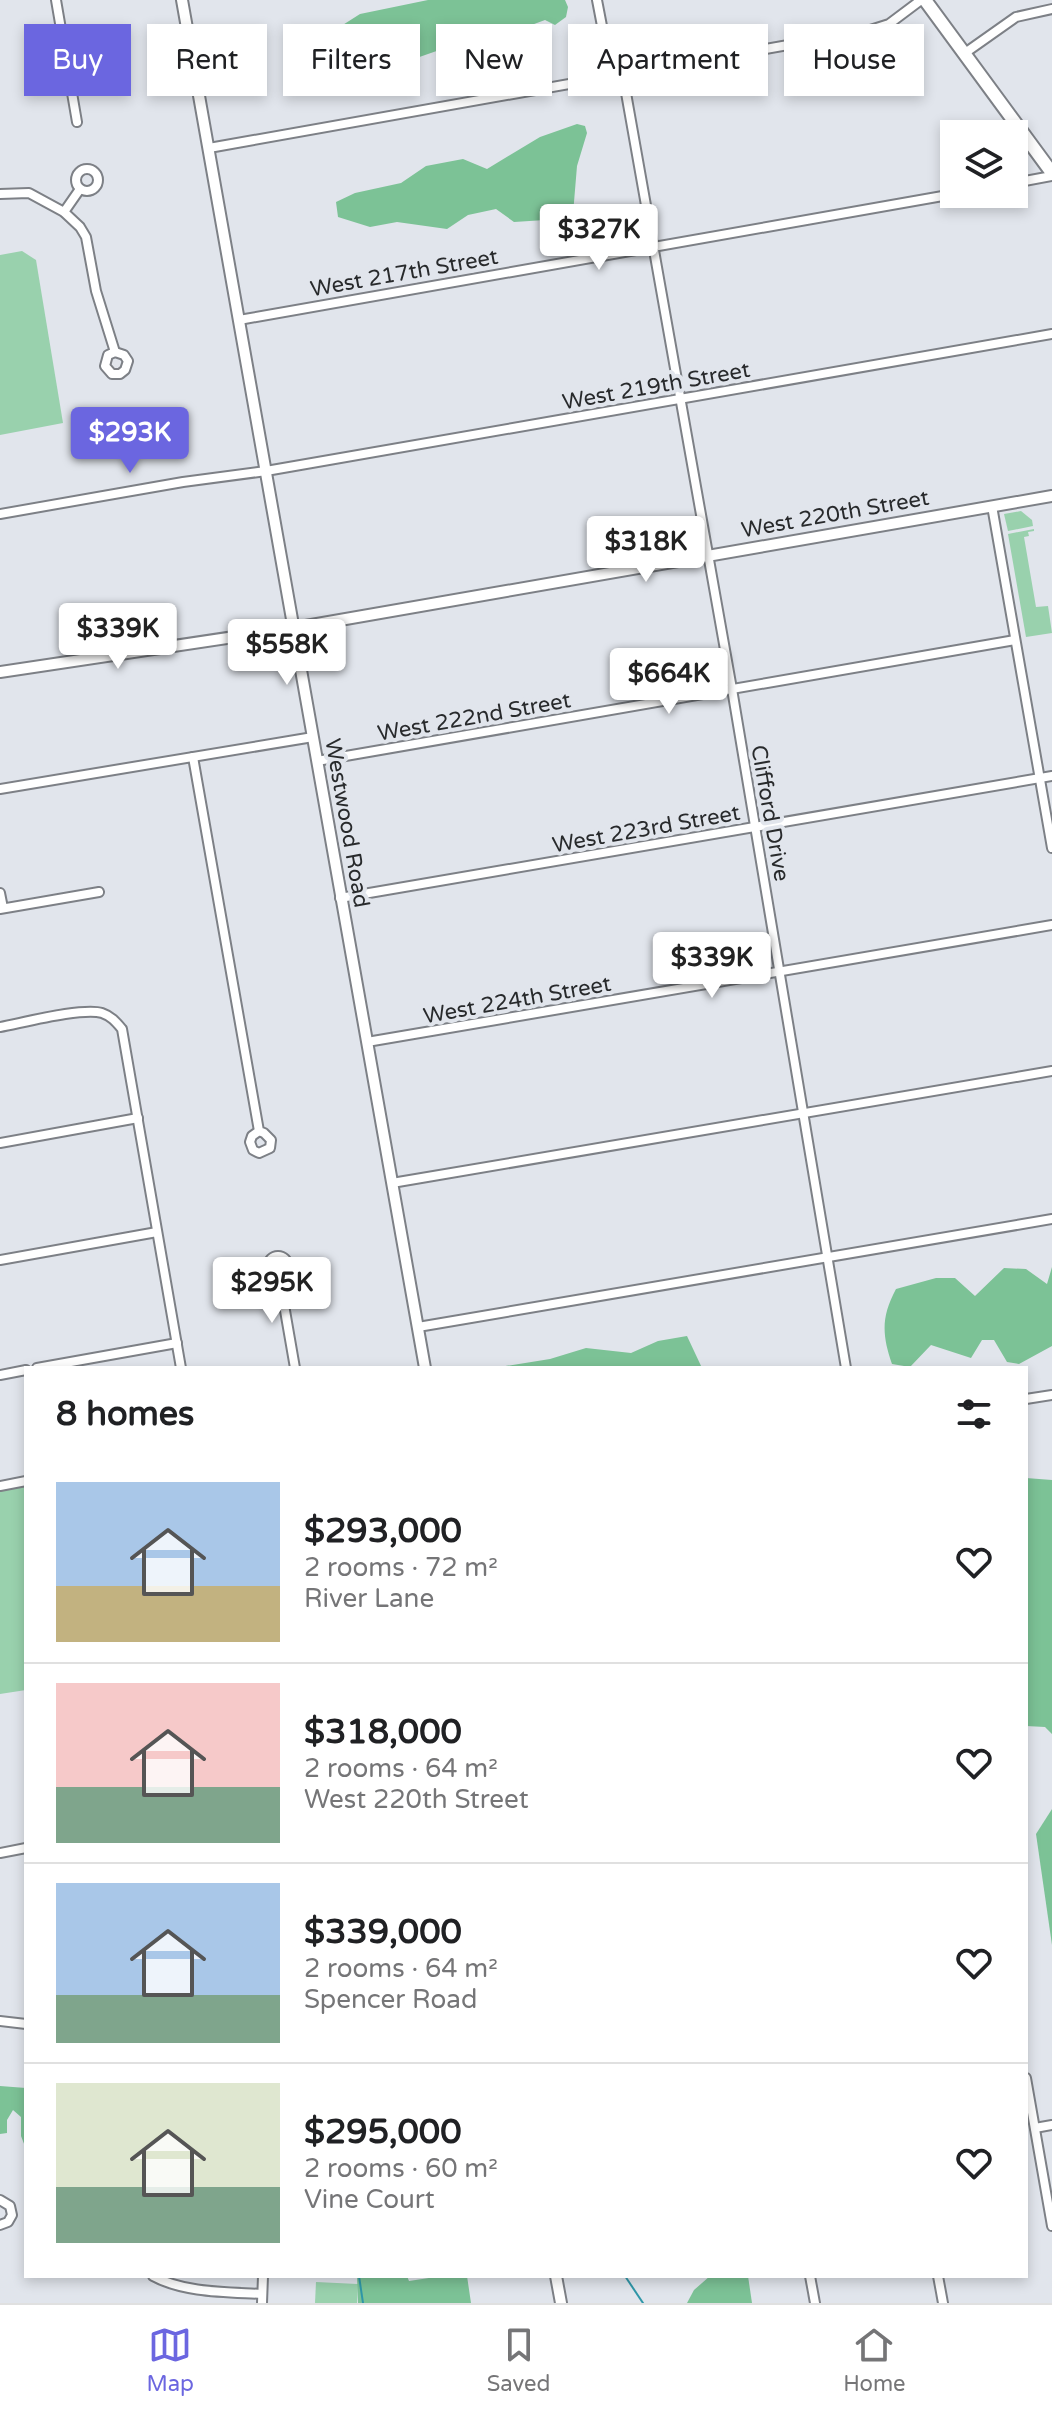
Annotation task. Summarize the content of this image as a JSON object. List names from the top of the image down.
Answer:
{
  "streets": {
    "street": [
      "West 217th Street",
      "West 219th Street",
      "West 220th Street",
      "West 222nd Street",
      "Clifford Drive",
      "Westwood Road",
      "West 223rd Street",
      "West 224th Street"
    ]
  },
  "crossings": [
    ["West 217th Street", "Clifford Drive"],
    ["West 217th Street", "Westwood Road"],
    ["West 219th Street", "Clifford Drive"],
    ["West 219th Street", "Westwood Road"],
    ["West 220th Street", "Clifford Drive"],
    ["West 220th Street", "Westwood Road"],
    ["West 222nd Street", "Clifford Drive"],
    ["West 222nd Street", "Westwood Road"],
    ["Clifford Drive", "West 223rd Street"],
    ["Clifford Drive", "West 224th Street"],
    ["Westwood Road", "West 223rd Street"],
    ["Westwood Road", "West 224th Street"]
  ],
  "page": {
    "chip": [
      "Buy",
      "Rent",
      "Filters",
      "New",
      "Apartment",
      "House"
    ],
    "price": [
      "$327K",
      "$293K",
      "$318K",
      "$339K",
      "$558K",
      "$664K",
      "$339K",
      "$295K"
    ],
    "heading": "8 homes",
    "list": [
      {
        "name": "$293,000",
        "note": "2 rooms · 72 m² · River Lane"
      },
      {
        "name": "$318,000",
        "note": "2 rooms · 64 m² · West 220th Street"
      },
      {
        "name": "$339,000",
        "note": "2 rooms · 64 m² · Spencer Road"
      },
      {
        "name": "$295,000",
        "note": "2 rooms · 60 m² · Vine Court"
      }
    ],
    "tabs": ["Map", "Saved", "Home"]
  }
}
